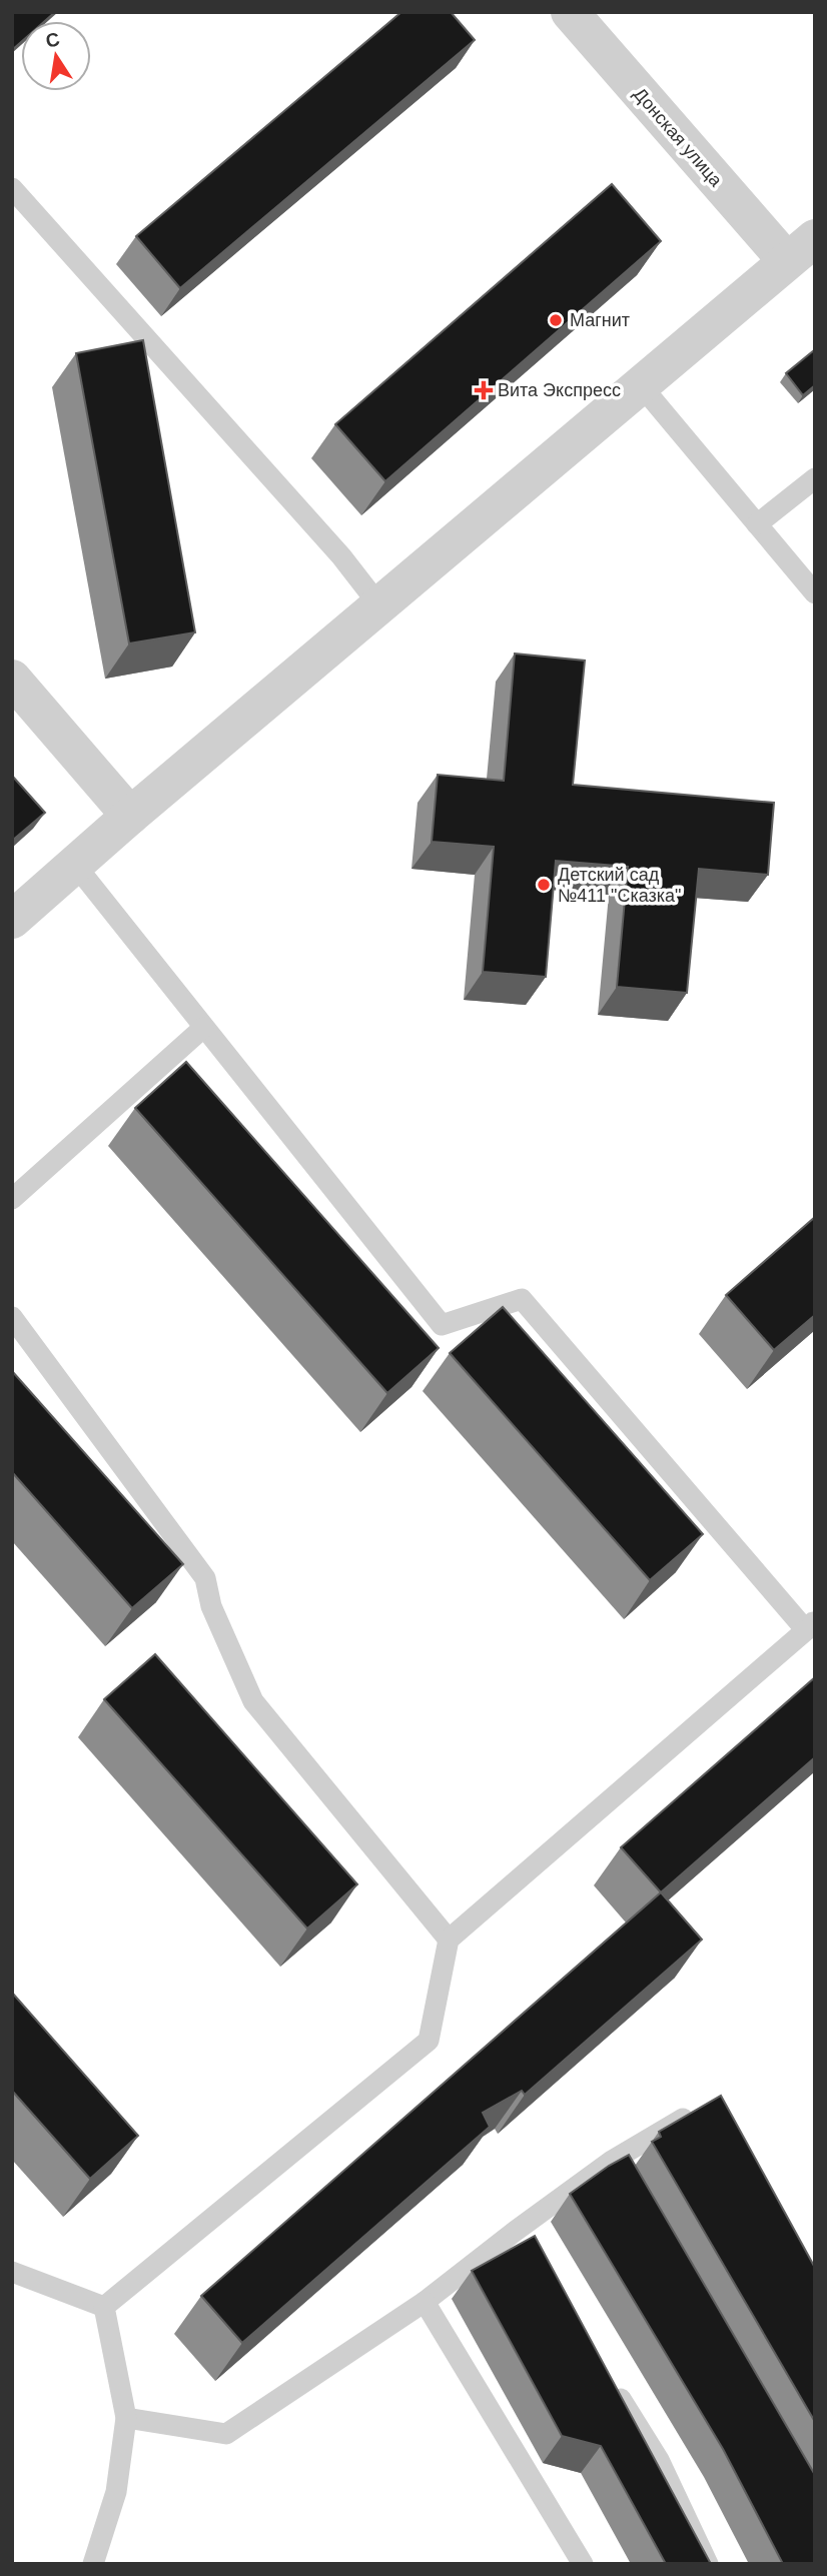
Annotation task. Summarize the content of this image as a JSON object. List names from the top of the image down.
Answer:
{
  "streets": {
    "street": ["Донская улица"]
  },
  "places": {
    "other": ["Магнит", "Детский сад №411 \"Сказка\""],
    "health": ["Вита Экспресс"]
  },
  "north": "top"
}
